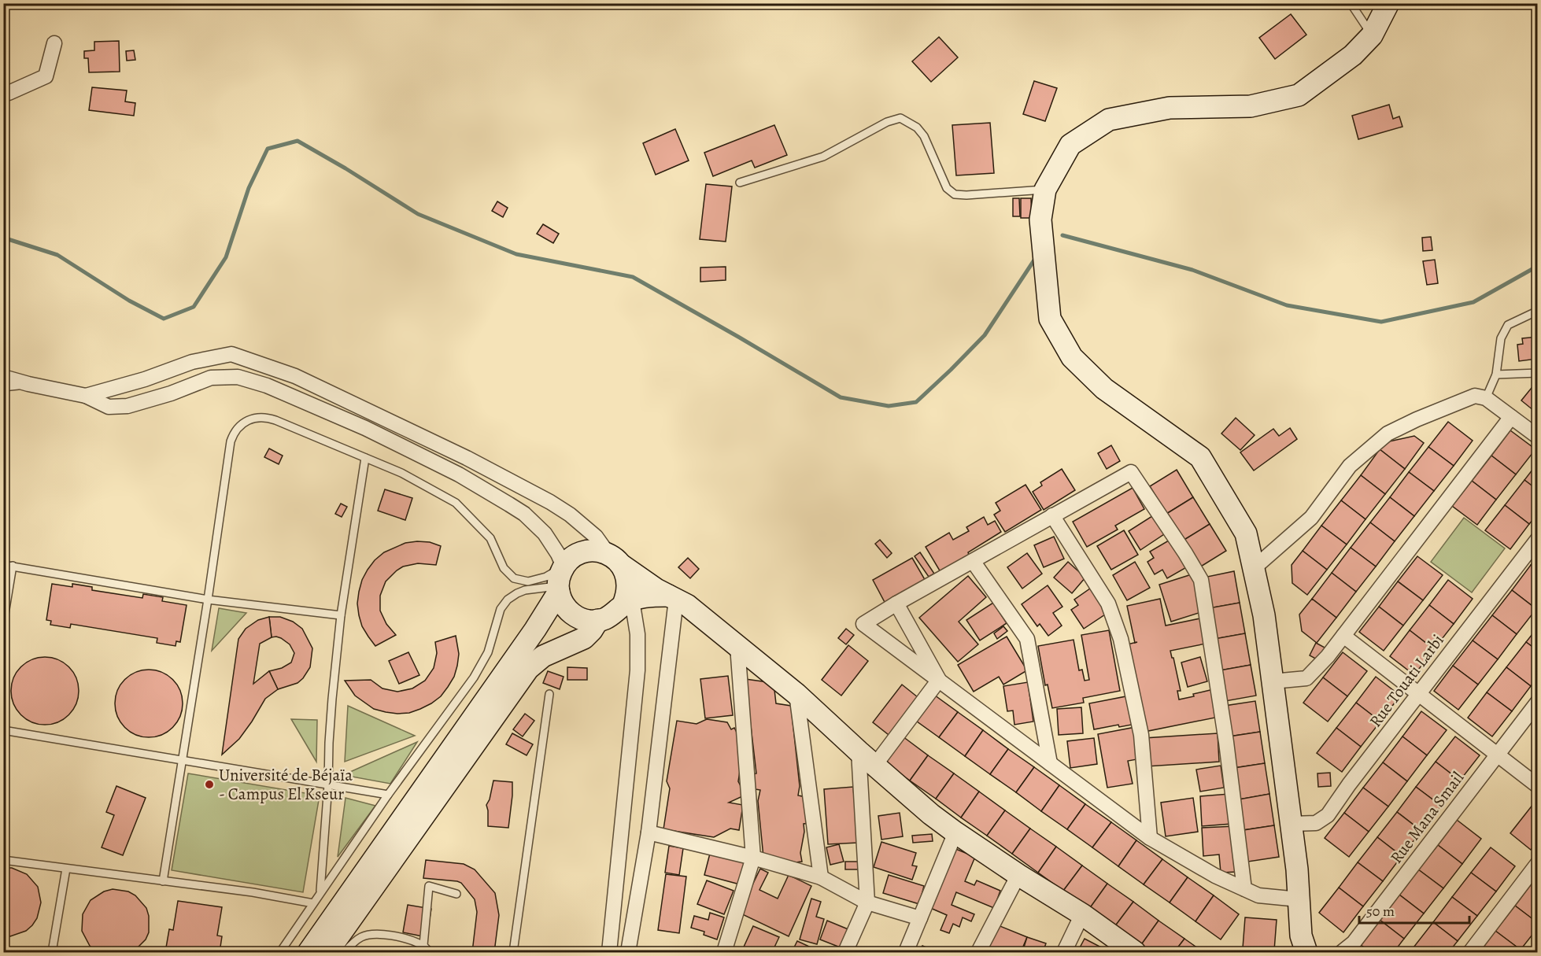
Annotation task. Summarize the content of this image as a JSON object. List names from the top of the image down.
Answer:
{
  "streets": {
    "street": ["Rue Touati Larbi", "Rue Mana Smail"]
  },
  "places": ["Université de Béjaïa - Campus El Kseur"],
  "scale_bar": "50 m"
}
